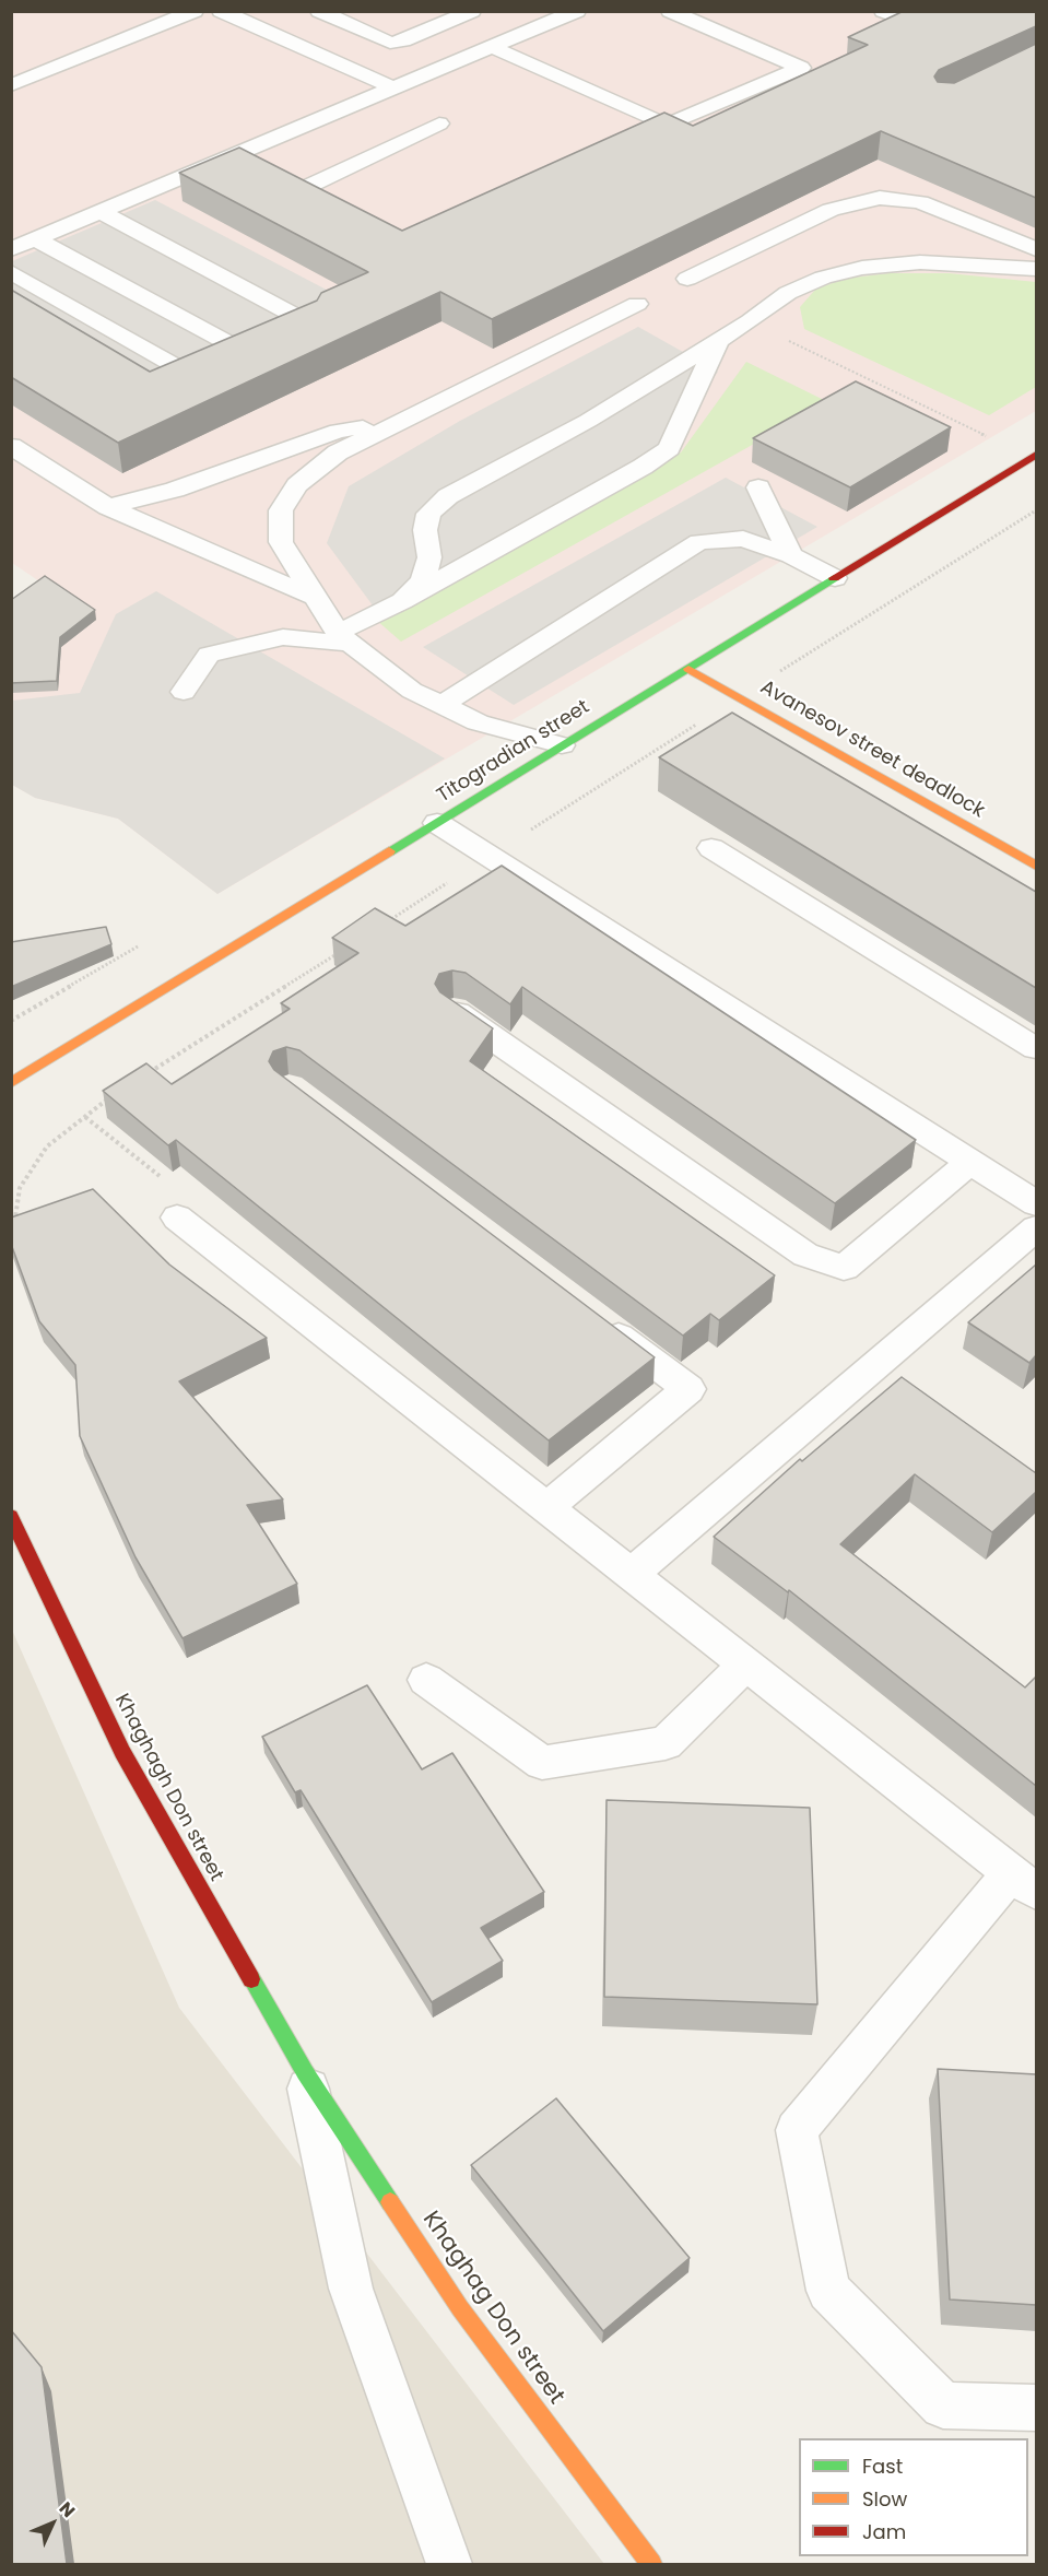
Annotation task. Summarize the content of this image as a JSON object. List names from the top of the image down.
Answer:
{
  "streets": {
    "street": [
      "Avanesov street deadlock",
      "Titogradian street",
      "Khaghagh Don street",
      "Khaghag Don street"
    ]
  },
  "crossings": [
    ["Avanesov street deadlock", "Titogradian street"],
    ["Khaghagh Don street", "Khaghag Don street"]
  ],
  "legend": ["Fast", "Slow", "Jam"],
  "north": "top right"
}
